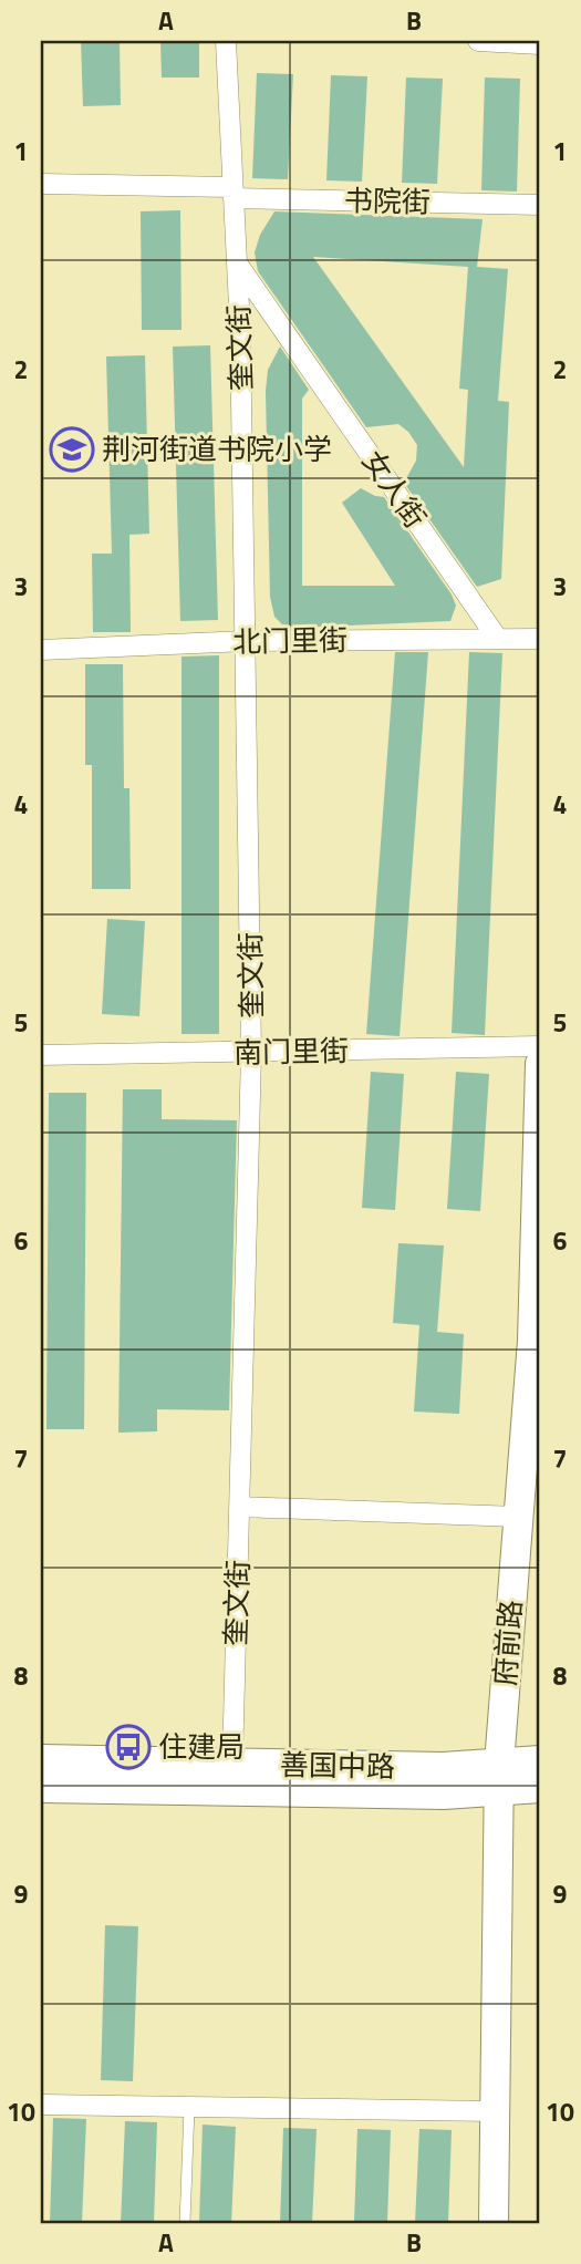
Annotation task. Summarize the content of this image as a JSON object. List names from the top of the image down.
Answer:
{
  "streets": {
    "main road": ["府前路", "善国中路"],
    "street": [
      "书院街",
      "奎文街",
      "女人街",
      "北门里街",
      "南门里街"
    ]
  },
  "crossings": [
    ["书院街", "奎文街"],
    ["奎文街", "女人街"],
    ["奎文街", "北门里街"],
    ["奎文街", "南门里街"],
    ["奎文街", "善国中路"],
    ["女人街", "北门里街"],
    ["府前路", "善国中路"]
  ],
  "places": {
    "school or university": ["荆河街道书院小学"],
    "bus stop": ["住建局"]
  },
  "grid": {
    "columns": ["A", "B"],
    "rows": [
      "1",
      "2",
      "3",
      "4",
      "5",
      "6",
      "7",
      "8",
      "9",
      "10"
    ]
  }
}
